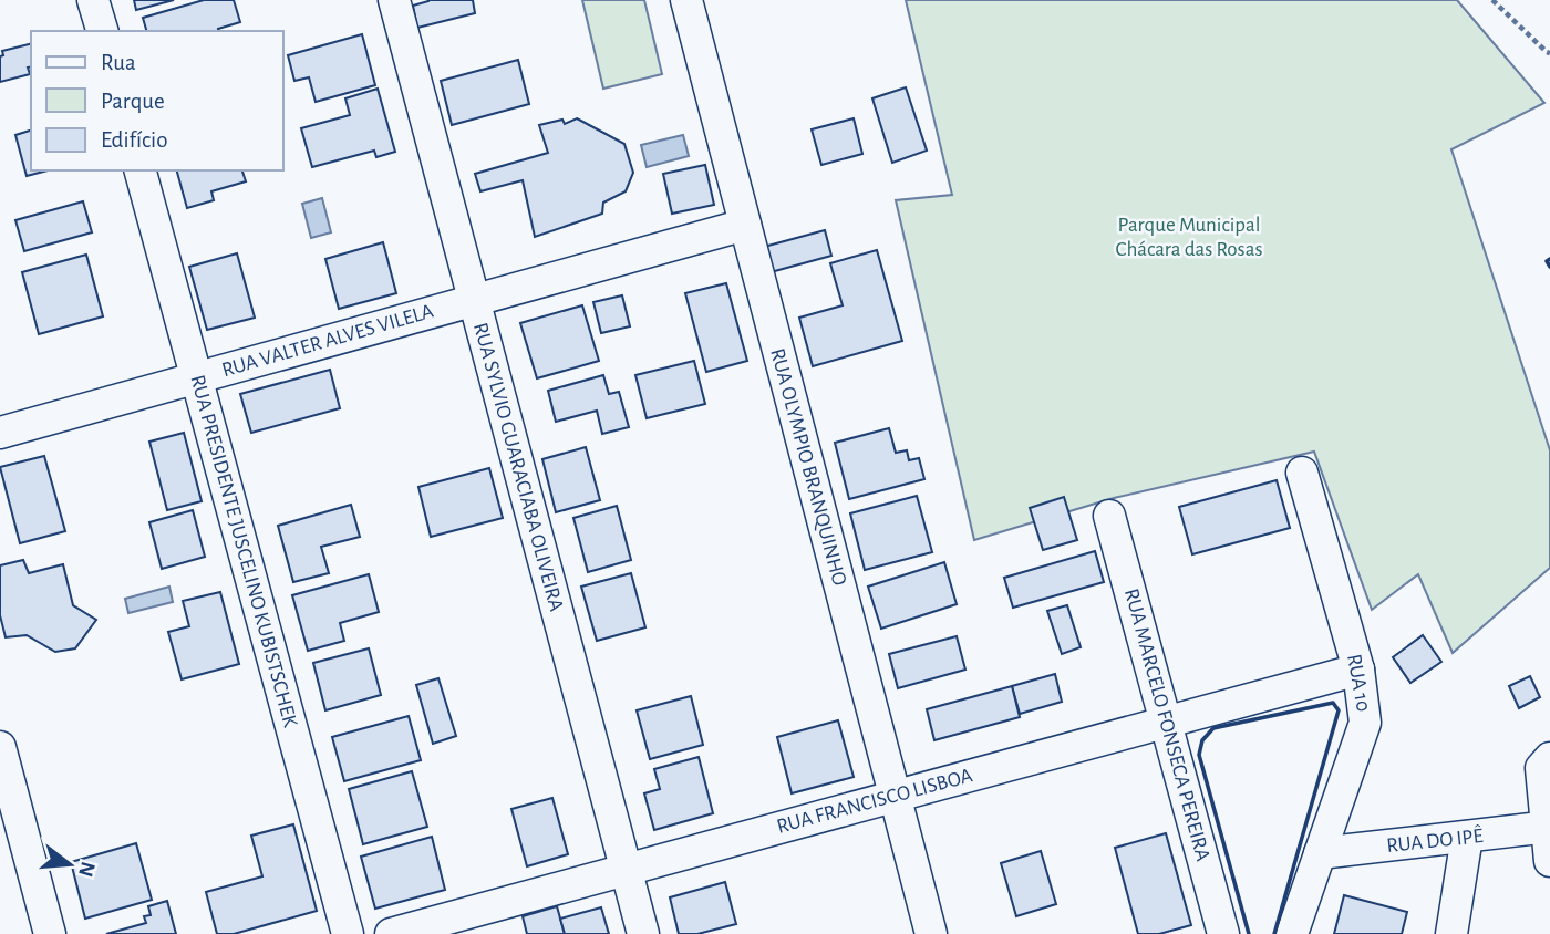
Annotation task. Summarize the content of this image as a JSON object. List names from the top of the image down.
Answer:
{
  "streets": {
    "street": [
      "RUA VALTER ALVES VILELA",
      "RUA SYLVIO GUARACIABA OLIVEIRA",
      "RUA OLYMPIO BRANQUINHO",
      "RUA PRESIDENTE JUSCELINO KUBISTSCHEK",
      "RUA 10",
      "RUA MARCELO FONSECA PEREIRA",
      "RUA FRANCISCO LISBOA",
      "RUA DO IPÊ"
    ]
  },
  "crossings": [
    ["RUA VALTER ALVES VILELA", "RUA SYLVIO GUARACIABA OLIVEIRA"],
    ["RUA VALTER ALVES VILELA", "RUA OLYMPIO BRANQUINHO"],
    ["RUA VALTER ALVES VILELA", "RUA PRESIDENTE JUSCELINO KUBISTSCHEK"],
    ["RUA SYLVIO GUARACIABA OLIVEIRA", "RUA FRANCISCO LISBOA"],
    ["RUA OLYMPIO BRANQUINHO", "RUA FRANCISCO LISBOA"],
    ["RUA 10", "RUA FRANCISCO LISBOA"],
    ["RUA 10", "RUA DO IPÊ"],
    ["RUA MARCELO FONSECA PEREIRA", "RUA FRANCISCO LISBOA"]
  ],
  "parks": ["Parque Municipal Chácara das Rosas"],
  "legend": ["Rua", "Parque", "Edifício"],
  "north": "right"
}
